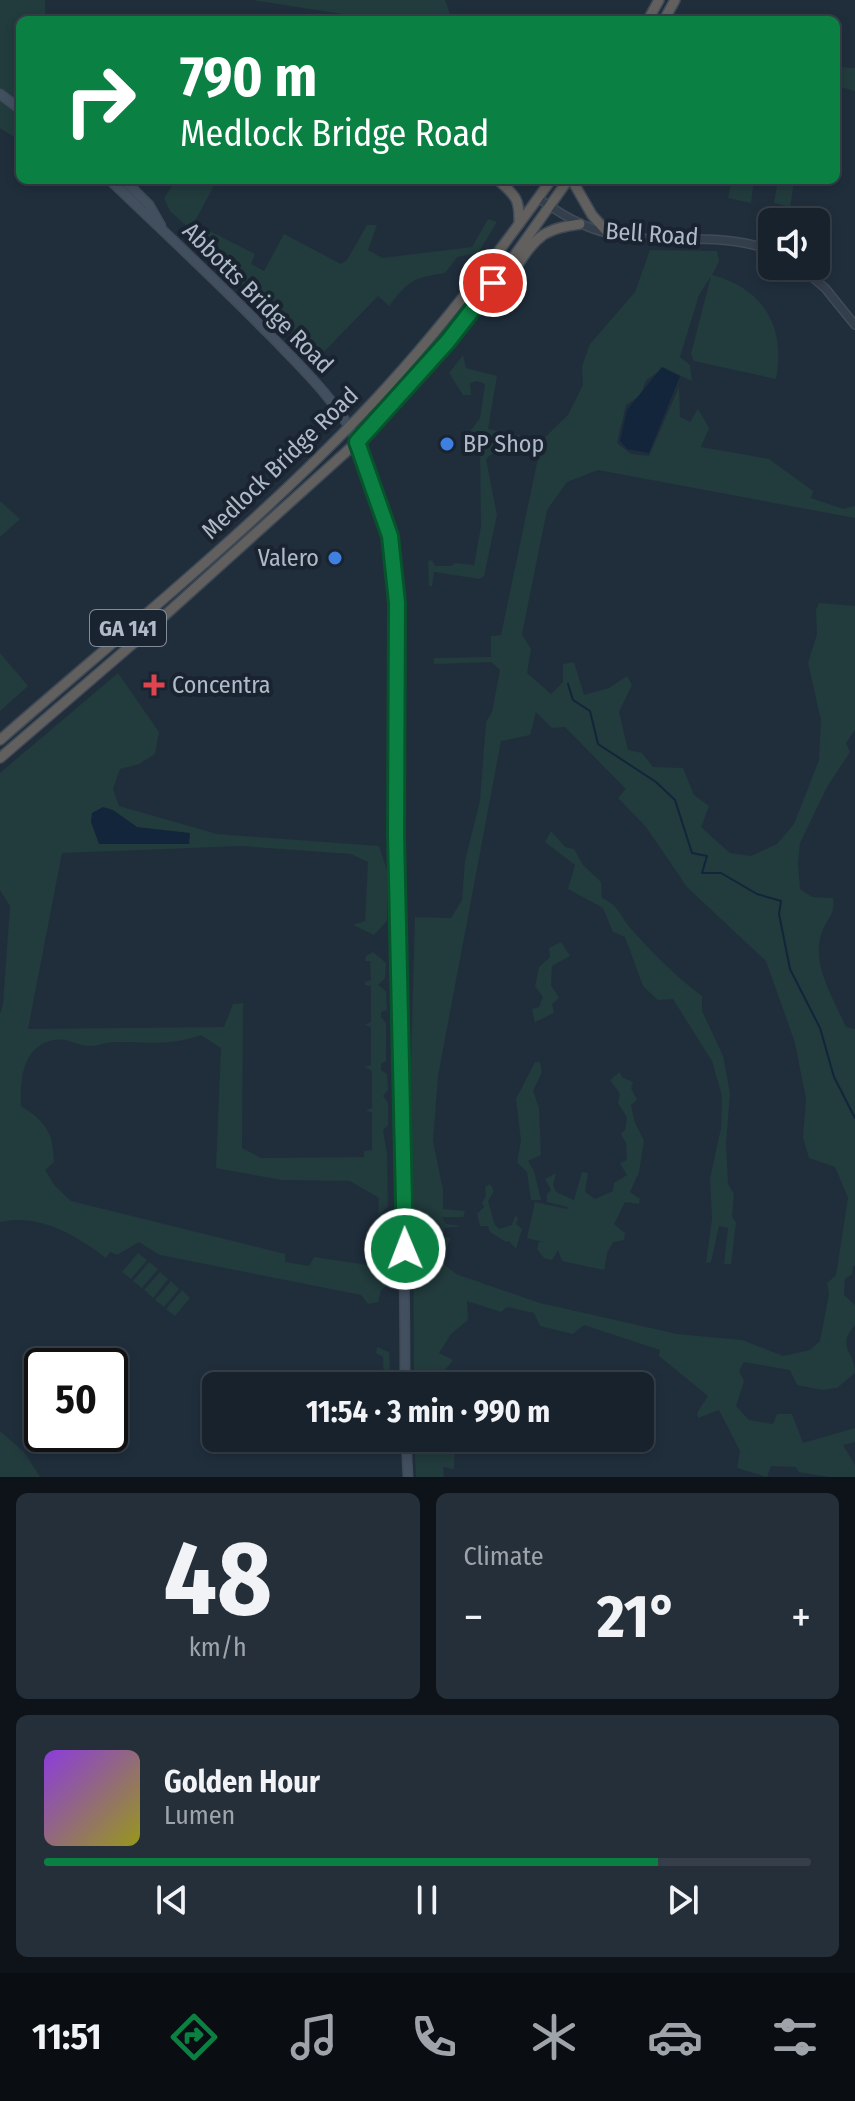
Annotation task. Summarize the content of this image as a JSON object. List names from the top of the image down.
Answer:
{
  "streets": {
    "highway": ["Medlock Bridge Road", "GA 141"],
    "main road": ["Abbotts Bridge Road"],
    "street": ["Bell Road"]
  },
  "crossings": [
    ["Bell Road", "Medlock Bridge Road"],
    ["Abbotts Bridge Road", "Medlock Bridge Road"]
  ],
  "places": {
    "other": ["BP Shop", "Valero"],
    "health": ["Concentra"]
  },
  "page": {
    "turn": ["790 m", "Medlock Bridge Road"],
    "limit": "50",
    "trip": "11:54 · 3 min · 990 m",
    "tile": [
      ["48", "km/h"],
      "Climate"
    ],
    "heat": ["−", "21°", "+"],
    "song": ["Golden Hour", "Lumen"],
    "tabs": "11:51"
  }
}
